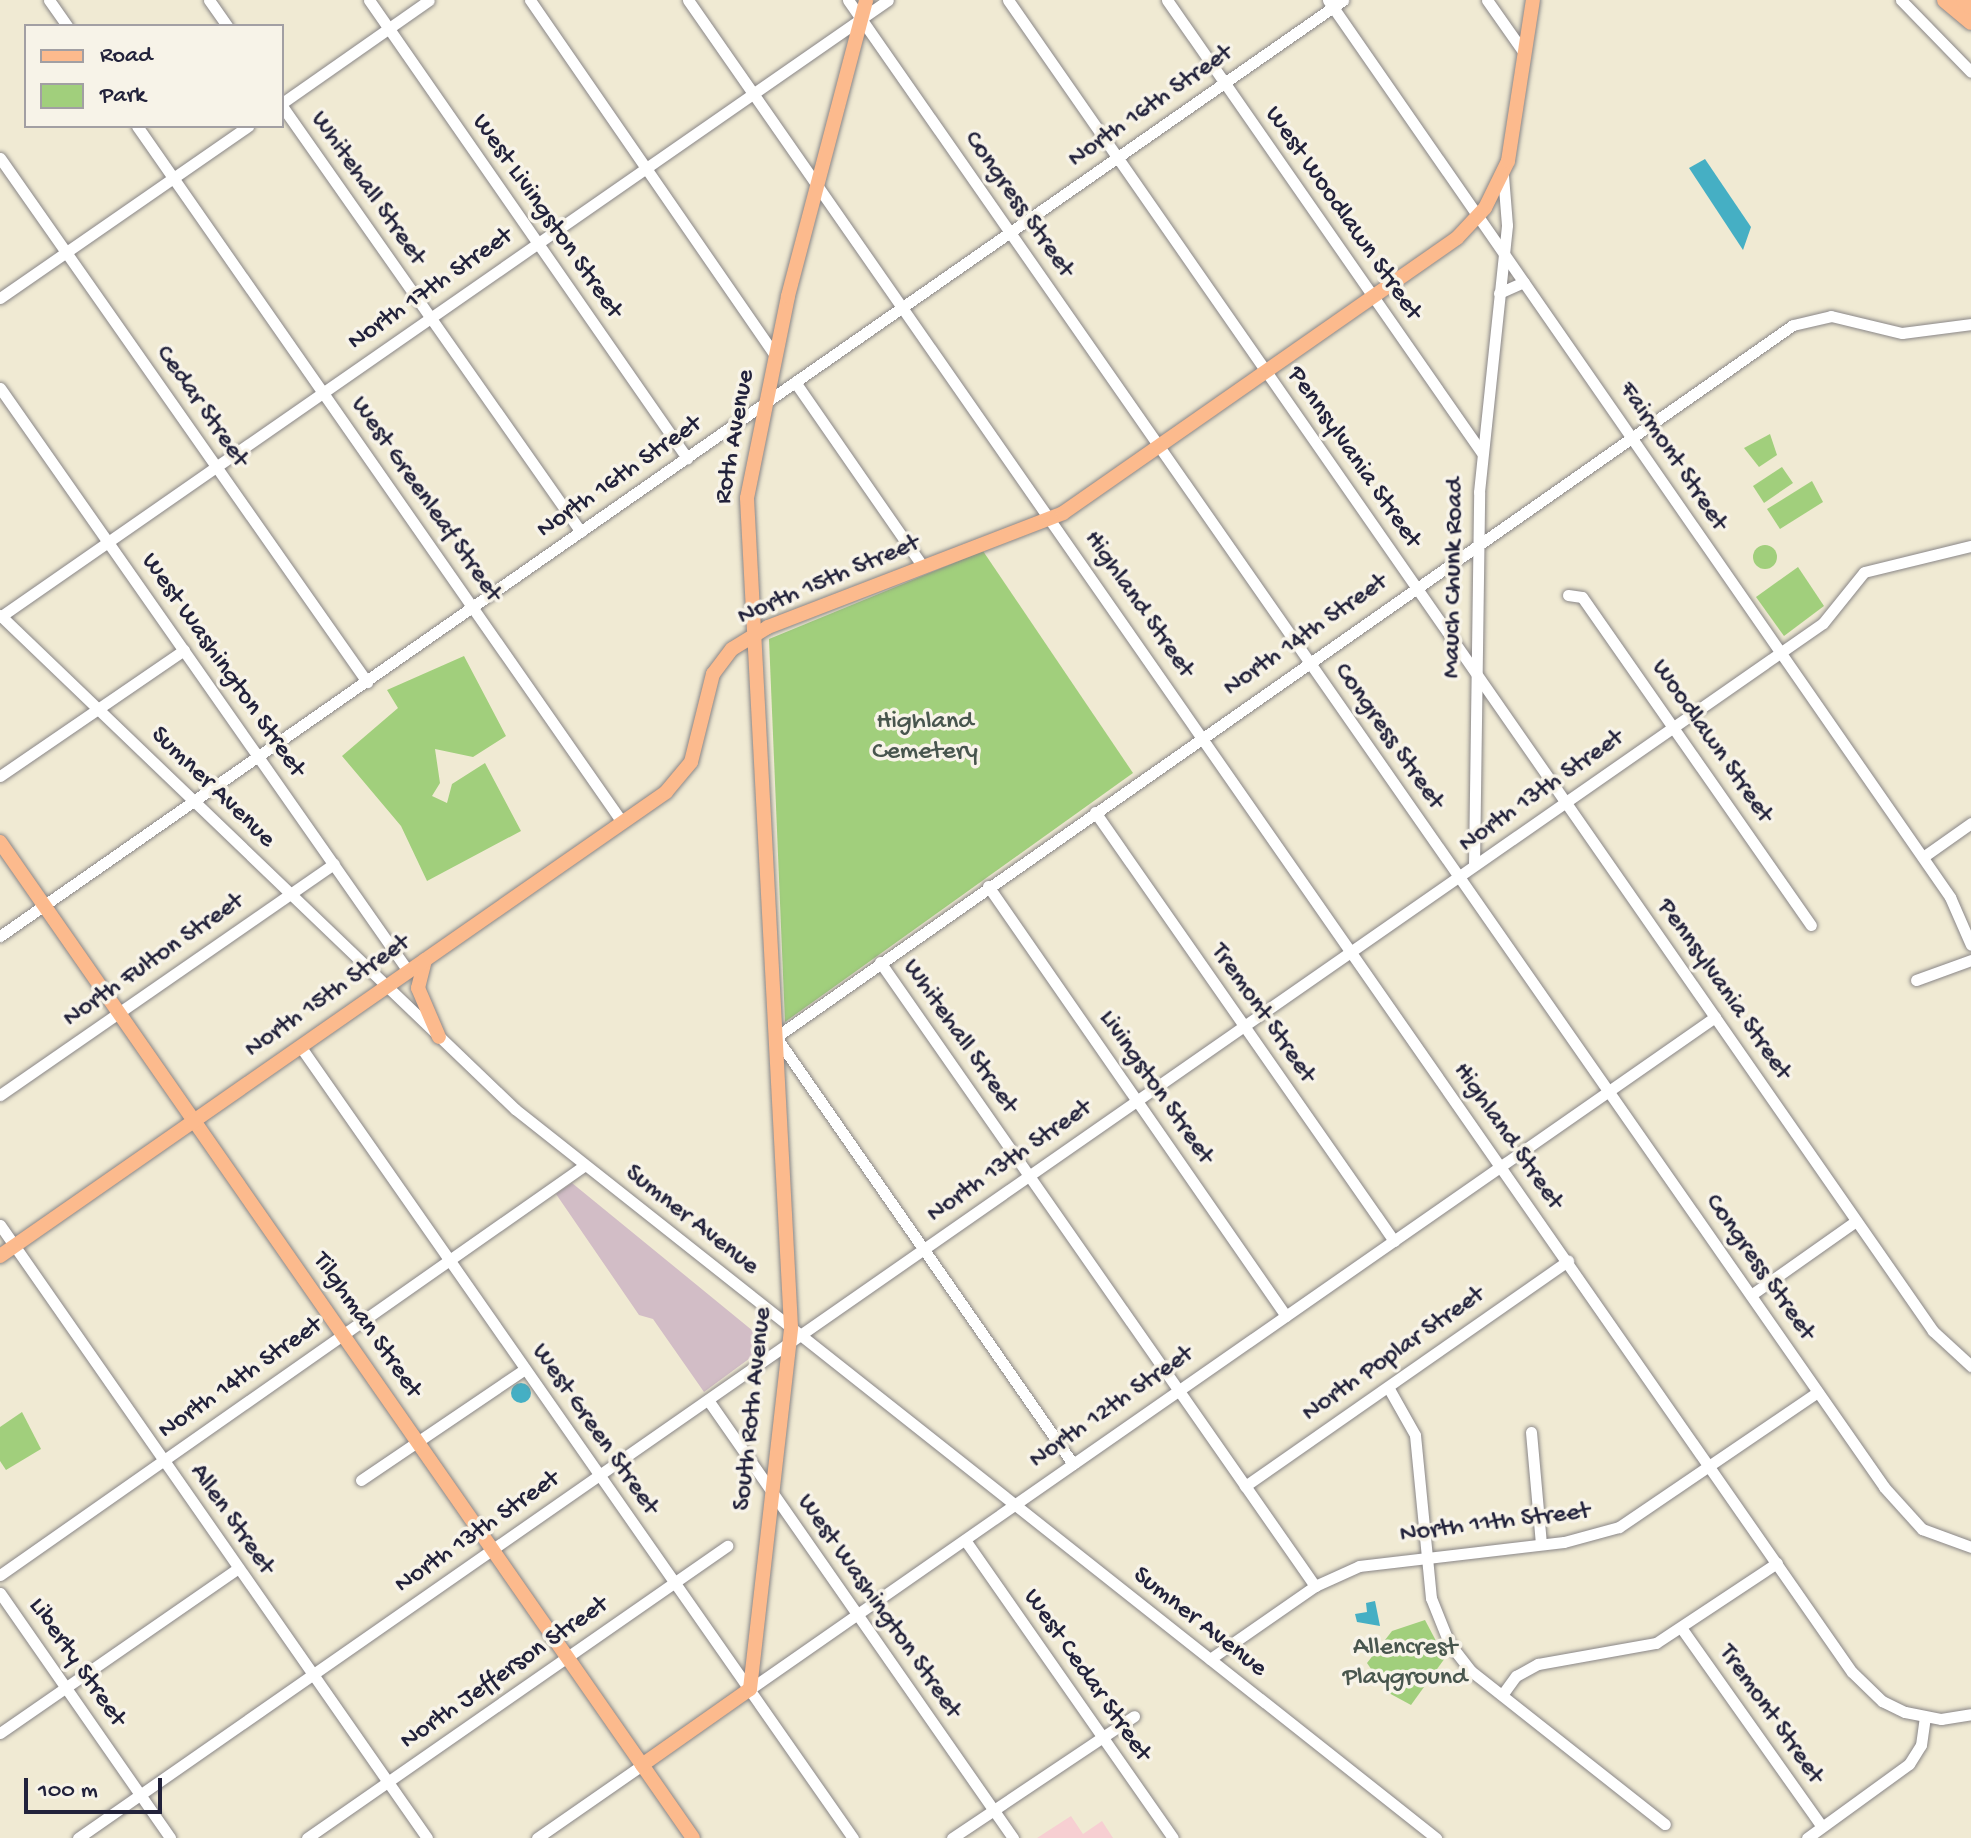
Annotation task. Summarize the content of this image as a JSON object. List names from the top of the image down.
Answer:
{
  "streets": {
    "main road": [
      "Roth Avenue",
      "Mauch Chunk Road",
      "North 15th Street",
      "Tilghman Street",
      "North 12th Street",
      "South Roth Avenue"
    ],
    "street": [
      "North 16th Street",
      "Whitehall Street",
      "Congress Street",
      "West Woodlawn Street",
      "West Livingston Street",
      "North 17th Street",
      "Cedar Street",
      "Fairmont Street",
      "Pennsylvania Street",
      "West Greenleaf Street",
      "Highland Street",
      "North 14th Street",
      "West Washington Street",
      "Woodlawn Street",
      "Sumner Avenue",
      "North 13th Street",
      "North Fulton Street",
      "Tremont Street",
      "Livingston Street",
      "North Poplar Street",
      "West Green Street",
      "Allen Street",
      "North 11th Street",
      "Liberty Street",
      "North Jefferson Street",
      "West Cedar Street"
    ]
  },
  "crossings": [
    ["North 16th Street", "Whitehall Street"],
    ["North 16th Street", "Congress Street"],
    ["North 16th Street", "West Woodlawn Street"],
    ["North 16th Street", "West Livingston Street"],
    ["North 16th Street", "Cedar Street"],
    ["North 16th Street", "Roth Avenue"],
    ["North 16th Street", "Fairmont Street"],
    ["North 16th Street", "Pennsylvania Street"],
    ["North 16th Street", "West Greenleaf Street"],
    ["North 16th Street", "Highland Street"],
    ["North 16th Street", "West Washington Street"],
    ["North 16th Street", "Sumner Avenue"],
    ["North 16th Street", "Tilghman Street"],
    ["Whitehall Street", "North 17th Street"],
    ["Whitehall Street", "North 14th Street"],
    ["Whitehall Street", "North 13th Street"],
    ["Whitehall Street", "North Poplar Street"],
    ["Whitehall Street", "North 12th Street"],
    ["Whitehall Street", "North 11th Street"],
    ["Congress Street", "North 17th Street"],
    ["Congress Street", "Roth Avenue"],
    ["Congress Street", "North 15th Street"],
    ["Congress Street", "North 14th Street"],
    ["Congress Street", "North 13th Street"],
    ["Congress Street", "North 12th Street"],
    ["Congress Street", "North 11th Street"],
    ["West Woodlawn Street", "Mauch Chunk Road"],
    ["West Woodlawn Street", "North 15th Street"],
    ["West Livingston Street", "North 17th Street"],
    ["North 17th Street", "Cedar Street"],
    ["North 17th Street", "Roth Avenue"],
    ["North 17th Street", "West Greenleaf Street"],
    ["North 17th Street", "West Washington Street"],
    ["North 17th Street", "Sumner Avenue"],
    ["Roth Avenue", "North 15th Street"],
    ["Roth Avenue", "North 14th Street"],
    ["Roth Avenue", "South Roth Avenue"],
    ["Fairmont Street", "Mauch Chunk Road"],
    ["Fairmont Street", "North 15th Street"],
    ["Fairmont Street", "North 14th Street"],
    ["Fairmont Street", "North 13th Street"],
    ["Pennsylvania Street", "Mauch Chunk Road"],
    ["Pennsylvania Street", "North 15th Street"],
    ["Pennsylvania Street", "North 14th Street"],
    ["Pennsylvania Street", "North 13th Street"],
    ["Pennsylvania Street", "North 12th Street"],
    ["West Greenleaf Street", "North 15th Street"],
    ["Mauch Chunk Road", "North 15th Street"],
    ["Mauch Chunk Road", "North 14th Street"],
    ["Mauch Chunk Road", "North 13th Street"],
    ["North 15th Street", "Highland Street"],
    ["North 15th Street", "West Washington Street"],
    ["North 15th Street", "Sumner Avenue"],
    ["North 15th Street", "Tilghman Street"],
    ["North 15th Street", "West Green Street"],
    ["North 15th Street", "Allen Street"],
    ["Highland Street", "North 14th Street"],
    ["Highland Street", "North 13th Street"],
    ["Highland Street", "North Poplar Street"],
    ["Highland Street", "North 12th Street"],
    ["Highland Street", "North 11th Street"],
    ["North 14th Street", "Sumner Avenue"],
    ["North 14th Street", "Tremont Street"],
    ["North 14th Street", "Livingston Street"],
    ["North 14th Street", "Tilghman Street"],
    ["North 14th Street", "South Roth Avenue"],
    ["North 14th Street", "West Green Street"],
    ["North 14th Street", "Allen Street"],
    ["West Washington Street", "North 13th Street"],
    ["West Washington Street", "North Fulton Street"],
    ["West Washington Street", "North 12th Street"],
    ["West Washington Street", "South Roth Avenue"],
    ["Woodlawn Street", "North 13th Street"],
    ["Sumner Avenue", "North 13th Street"],
    ["Sumner Avenue", "North Fulton Street"],
    ["Sumner Avenue", "North 12th Street"],
    ["Sumner Avenue", "South Roth Avenue"],
    ["Sumner Avenue", "North 11th Street"],
    ["North 13th Street", "Tremont Street"],
    ["North 13th Street", "Livingston Street"],
    ["North 13th Street", "Tilghman Street"],
    ["North 13th Street", "South Roth Avenue"],
    ["North 13th Street", "West Green Street"],
    ["North 13th Street", "Allen Street"],
    ["North 13th Street", "Liberty Street"],
    ["North Fulton Street", "Tilghman Street"],
    ["Tremont Street", "North 12th Street"],
    ["Livingston Street", "North 12th Street"],
    ["Tilghman Street", "North 12th Street"],
    ["Tilghman Street", "North Jefferson Street"],
    ["North 12th Street", "South Roth Avenue"],
    ["North 12th Street", "West Green Street"],
    ["North 12th Street", "West Cedar Street"],
    ["South Roth Avenue", "West Green Street"],
    ["West Green Street", "North Jefferson Street"],
    ["Allen Street", "North Jefferson Street"]
  ],
  "parks": ["Highland Cemetery", "Allencrest Playground"],
  "legend": ["Road", "Park"],
  "scale_bar": "100 m"
}
